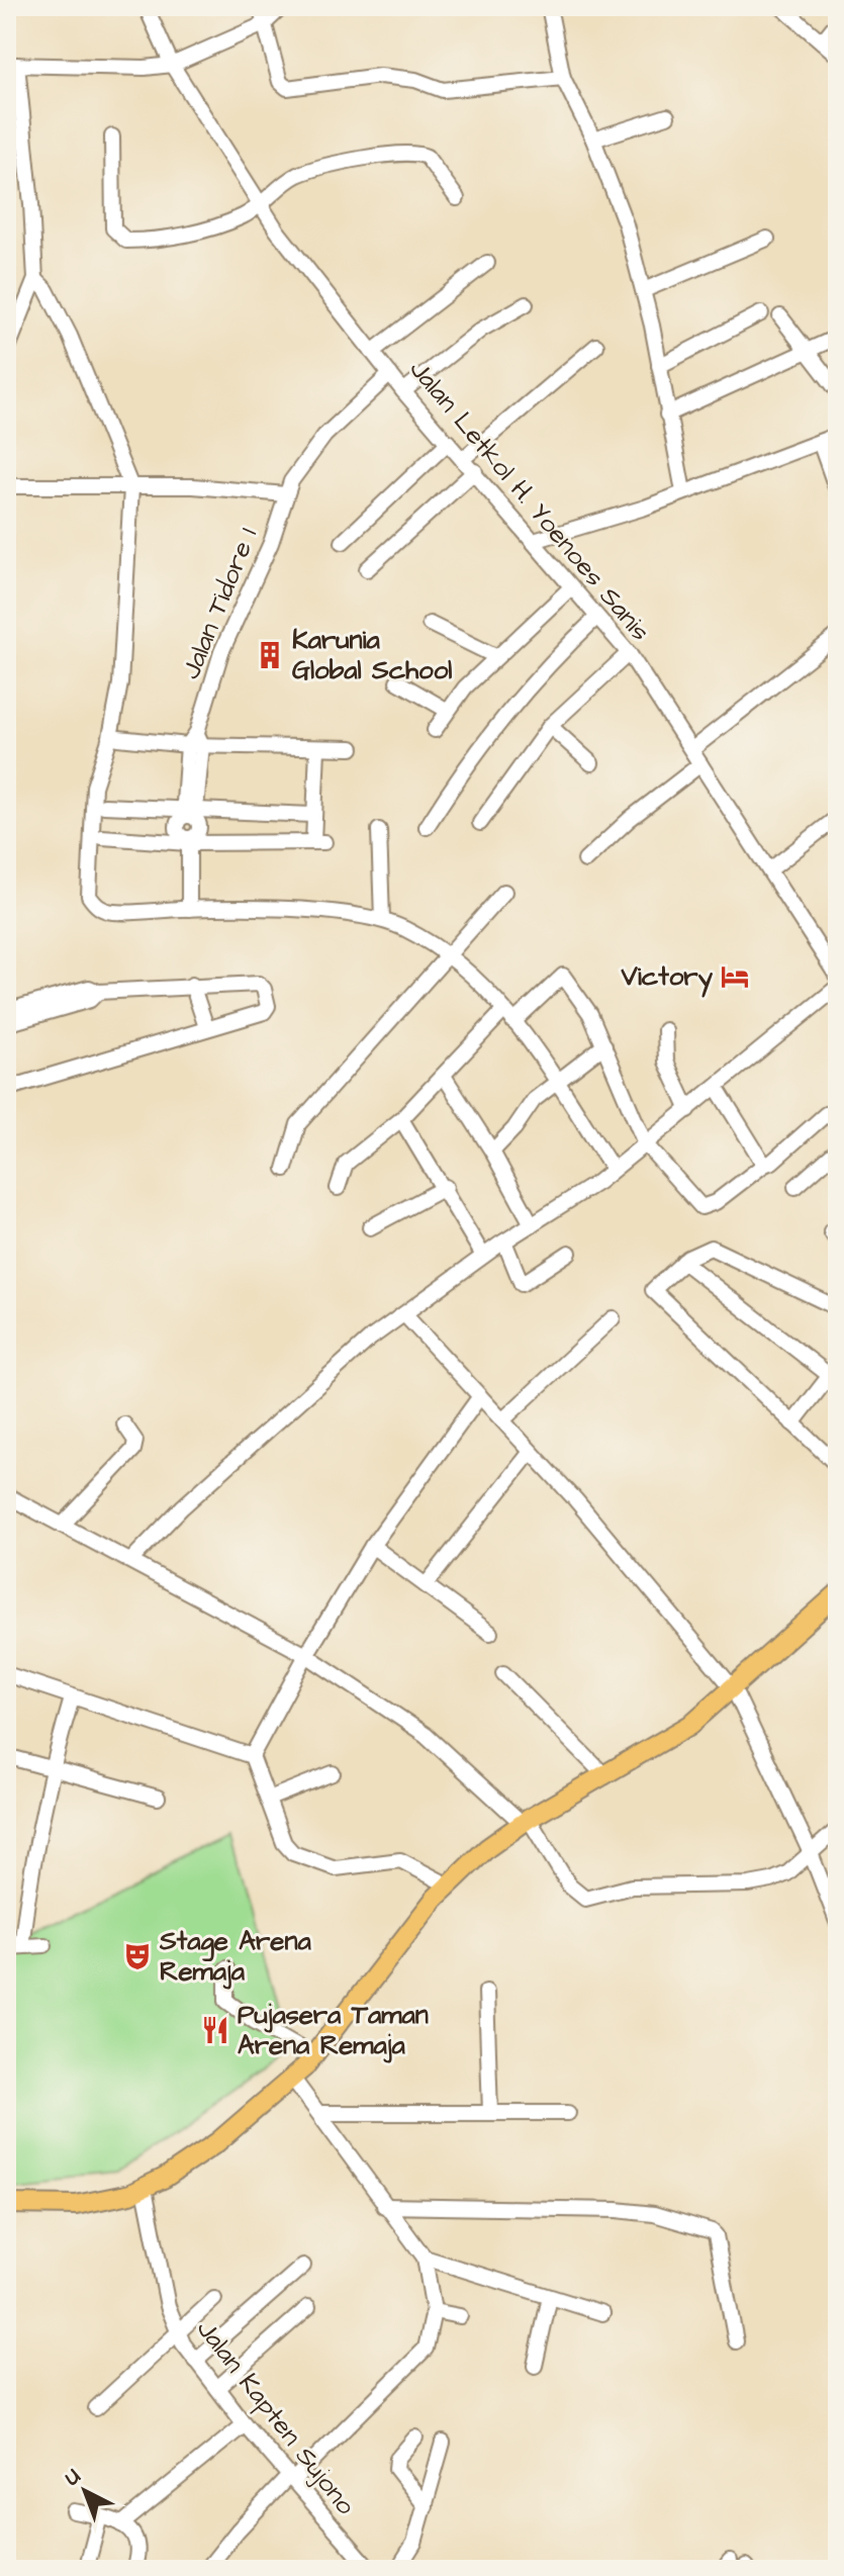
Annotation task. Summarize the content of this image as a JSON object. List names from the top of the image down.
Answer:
{
  "streets": {
    "street": ["Jalan Letkol H. Yoenoes Sanis", "Jalan Tidore 1", "Jalan Kapten Sujono"]
  },
  "crossings": [
    ["Jalan Letkol H. Yoenoes Sanis", "Jalan Tidore 1"]
  ],
  "places": {
    "building": ["Karunia Global School"],
    "hotel": ["Victory"],
    "theatre": ["Stage Arena Remaja"],
    "restaurant": ["Pujasera Taman Arena Remaja"]
  },
  "north": "top left"
}
